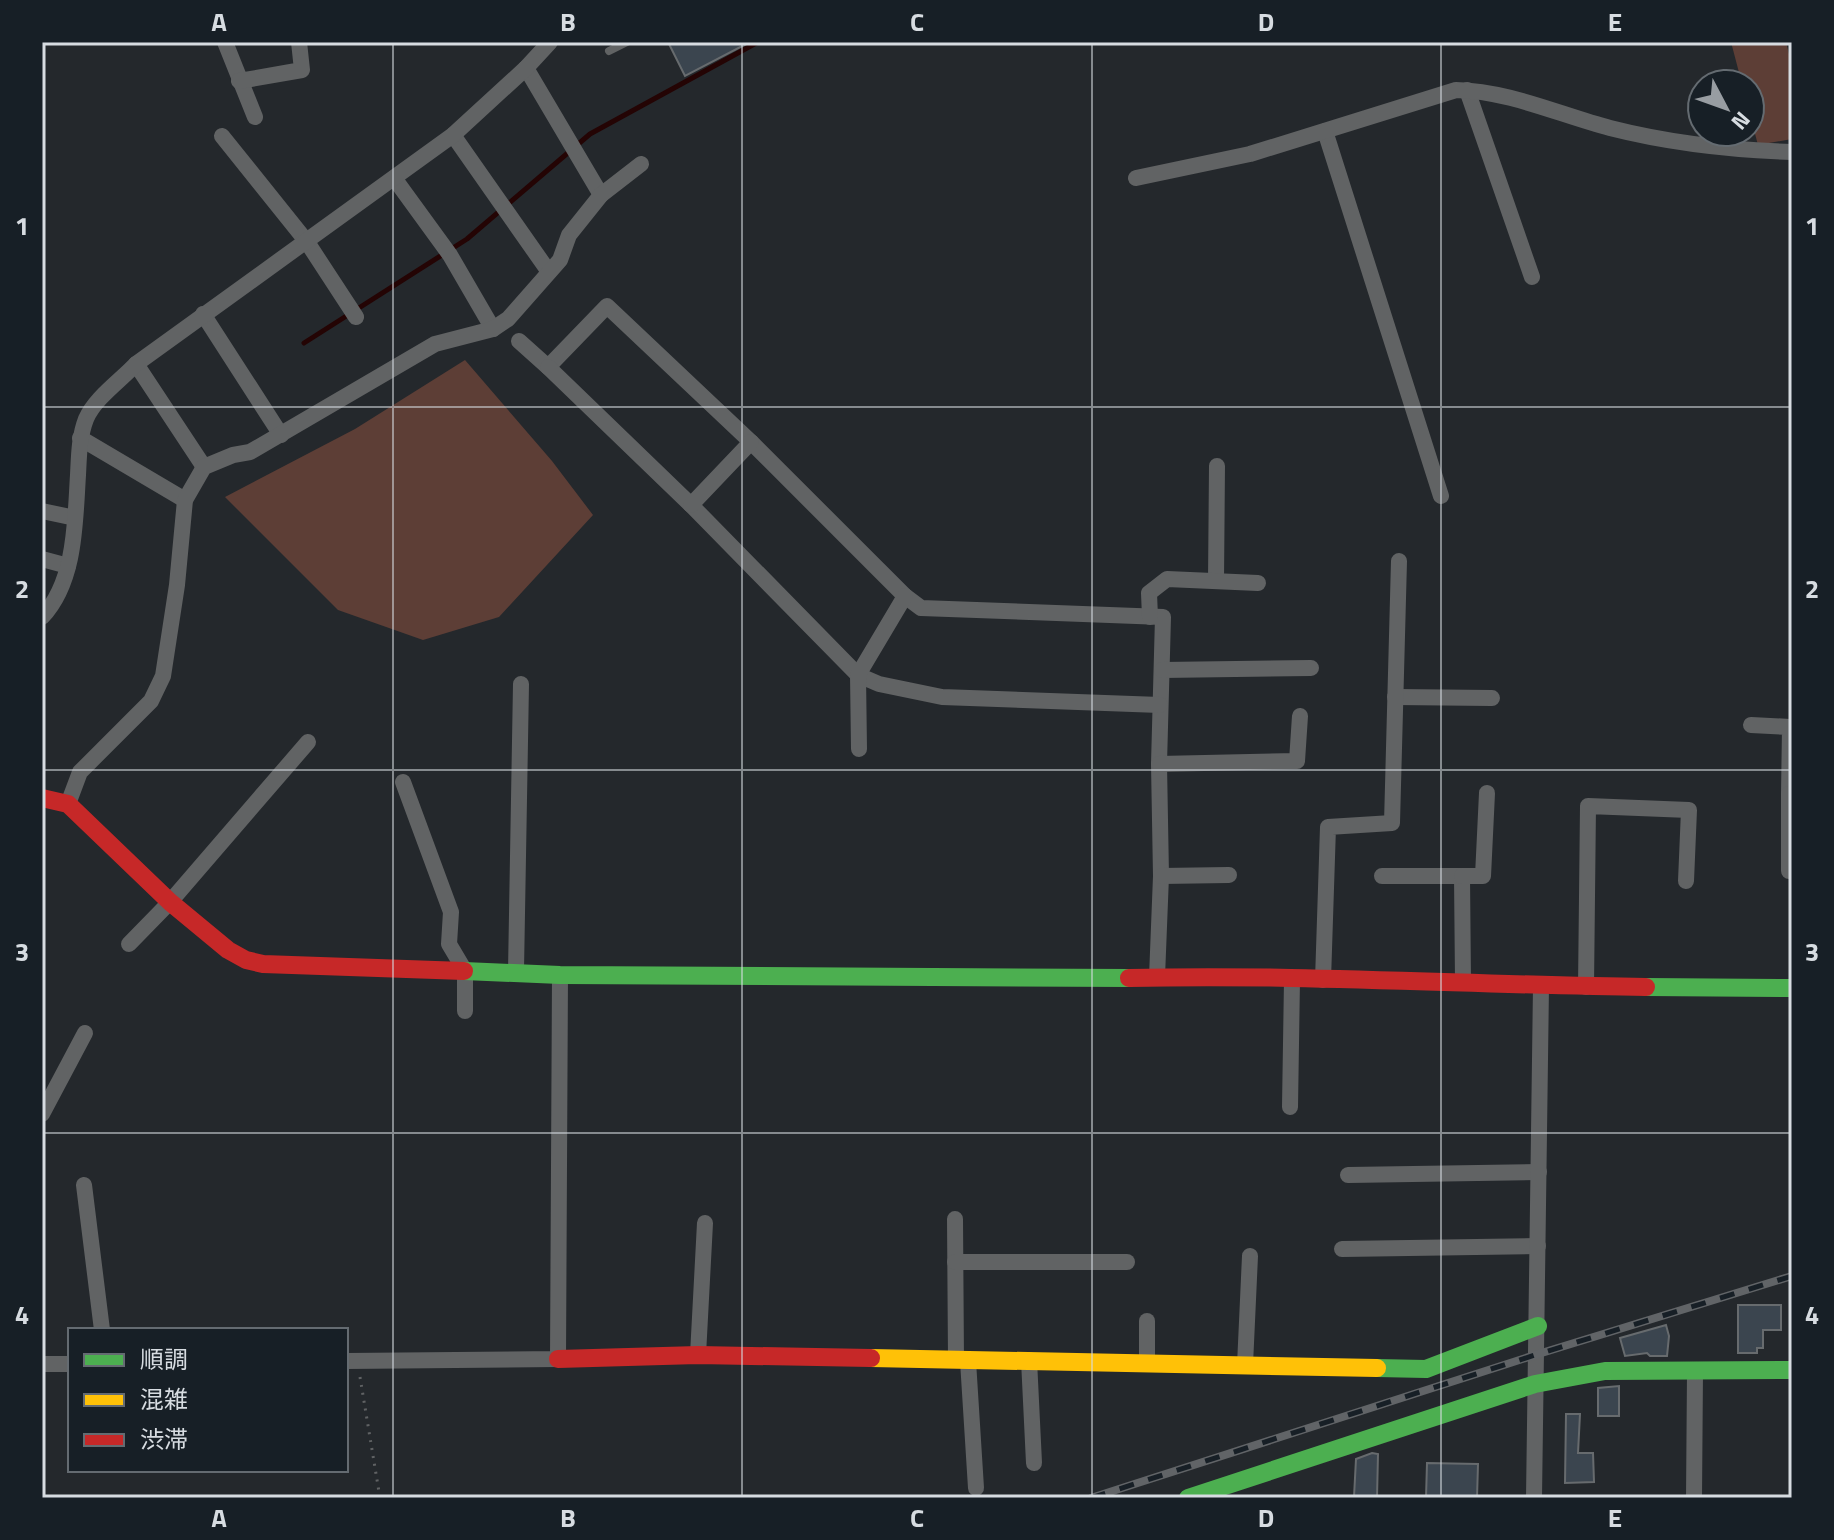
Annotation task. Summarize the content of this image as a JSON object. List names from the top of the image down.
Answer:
{
  "legend": ["順調", "混雑", "渋滞"],
  "north": "bottom right",
  "grid": {
    "columns": [
      "A",
      "B",
      "C",
      "D",
      "E"
    ],
    "rows": [
      "1",
      "2",
      "3",
      "4"
    ]
  }
}
